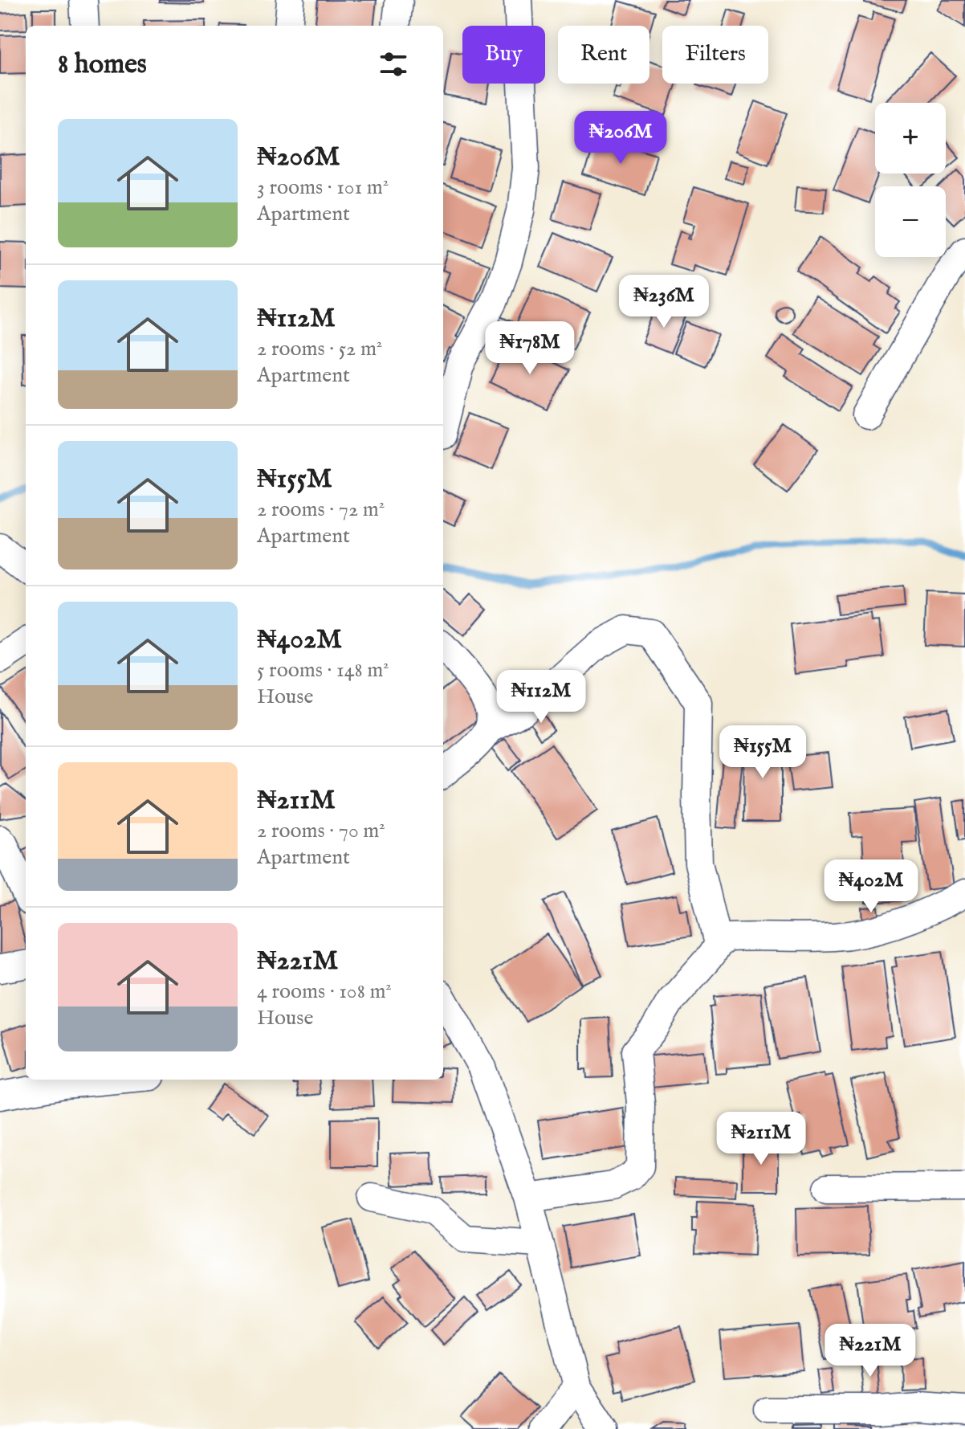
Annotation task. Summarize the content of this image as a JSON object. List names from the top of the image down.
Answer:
{
  "page": {
    "chip": ["Buy", "Rent", "Filters"],
    "heading": "8 homes",
    "map_buttons": ["+", "−"],
    "list": [
      {
        "name": "₦206M",
        "note": "3 rooms · 101 m² · Apartment"
      },
      {
        "name": "₦112M",
        "note": "2 rooms · 52 m² · Apartment"
      },
      {
        "name": "₦155M",
        "note": "2 rooms · 72 m² · Apartment"
      },
      {
        "name": "₦402M",
        "note": "5 rooms · 148 m² · House"
      },
      {
        "name": "₦211M",
        "note": "2 rooms · 70 m² · Apartment"
      },
      {
        "name": "₦221M",
        "note": "4 rooms · 108 m² · House"
      }
    ],
    "price": [
      "₦206M",
      "₦236M",
      "₦178M",
      "₦112M",
      "₦155M",
      "₦402M",
      "₦211M",
      "₦221M"
    ]
  }
}
